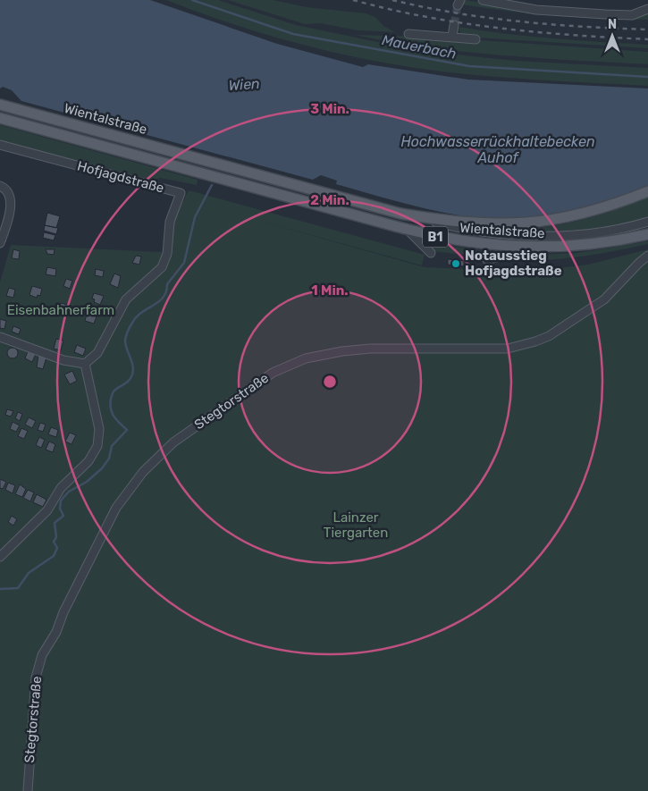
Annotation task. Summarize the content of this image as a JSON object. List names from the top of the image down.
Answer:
{
  "streets": {
    "main road": ["Wientalstraße", "B1"],
    "street": ["Hofjagdstraße", "Stegtorstraße"]
  },
  "water": ["Mauerbach", "Wien", "Hochwasserrückhaltebecken Auhof"],
  "parks": ["Eisenbahnerfarm", "Lainzer Tiergarten"],
  "places": ["Notausstieg Hofjagdstraße"],
  "north": "top",
  "rings": ["3 Min.", "2 Min.", "1 Min."]
}
